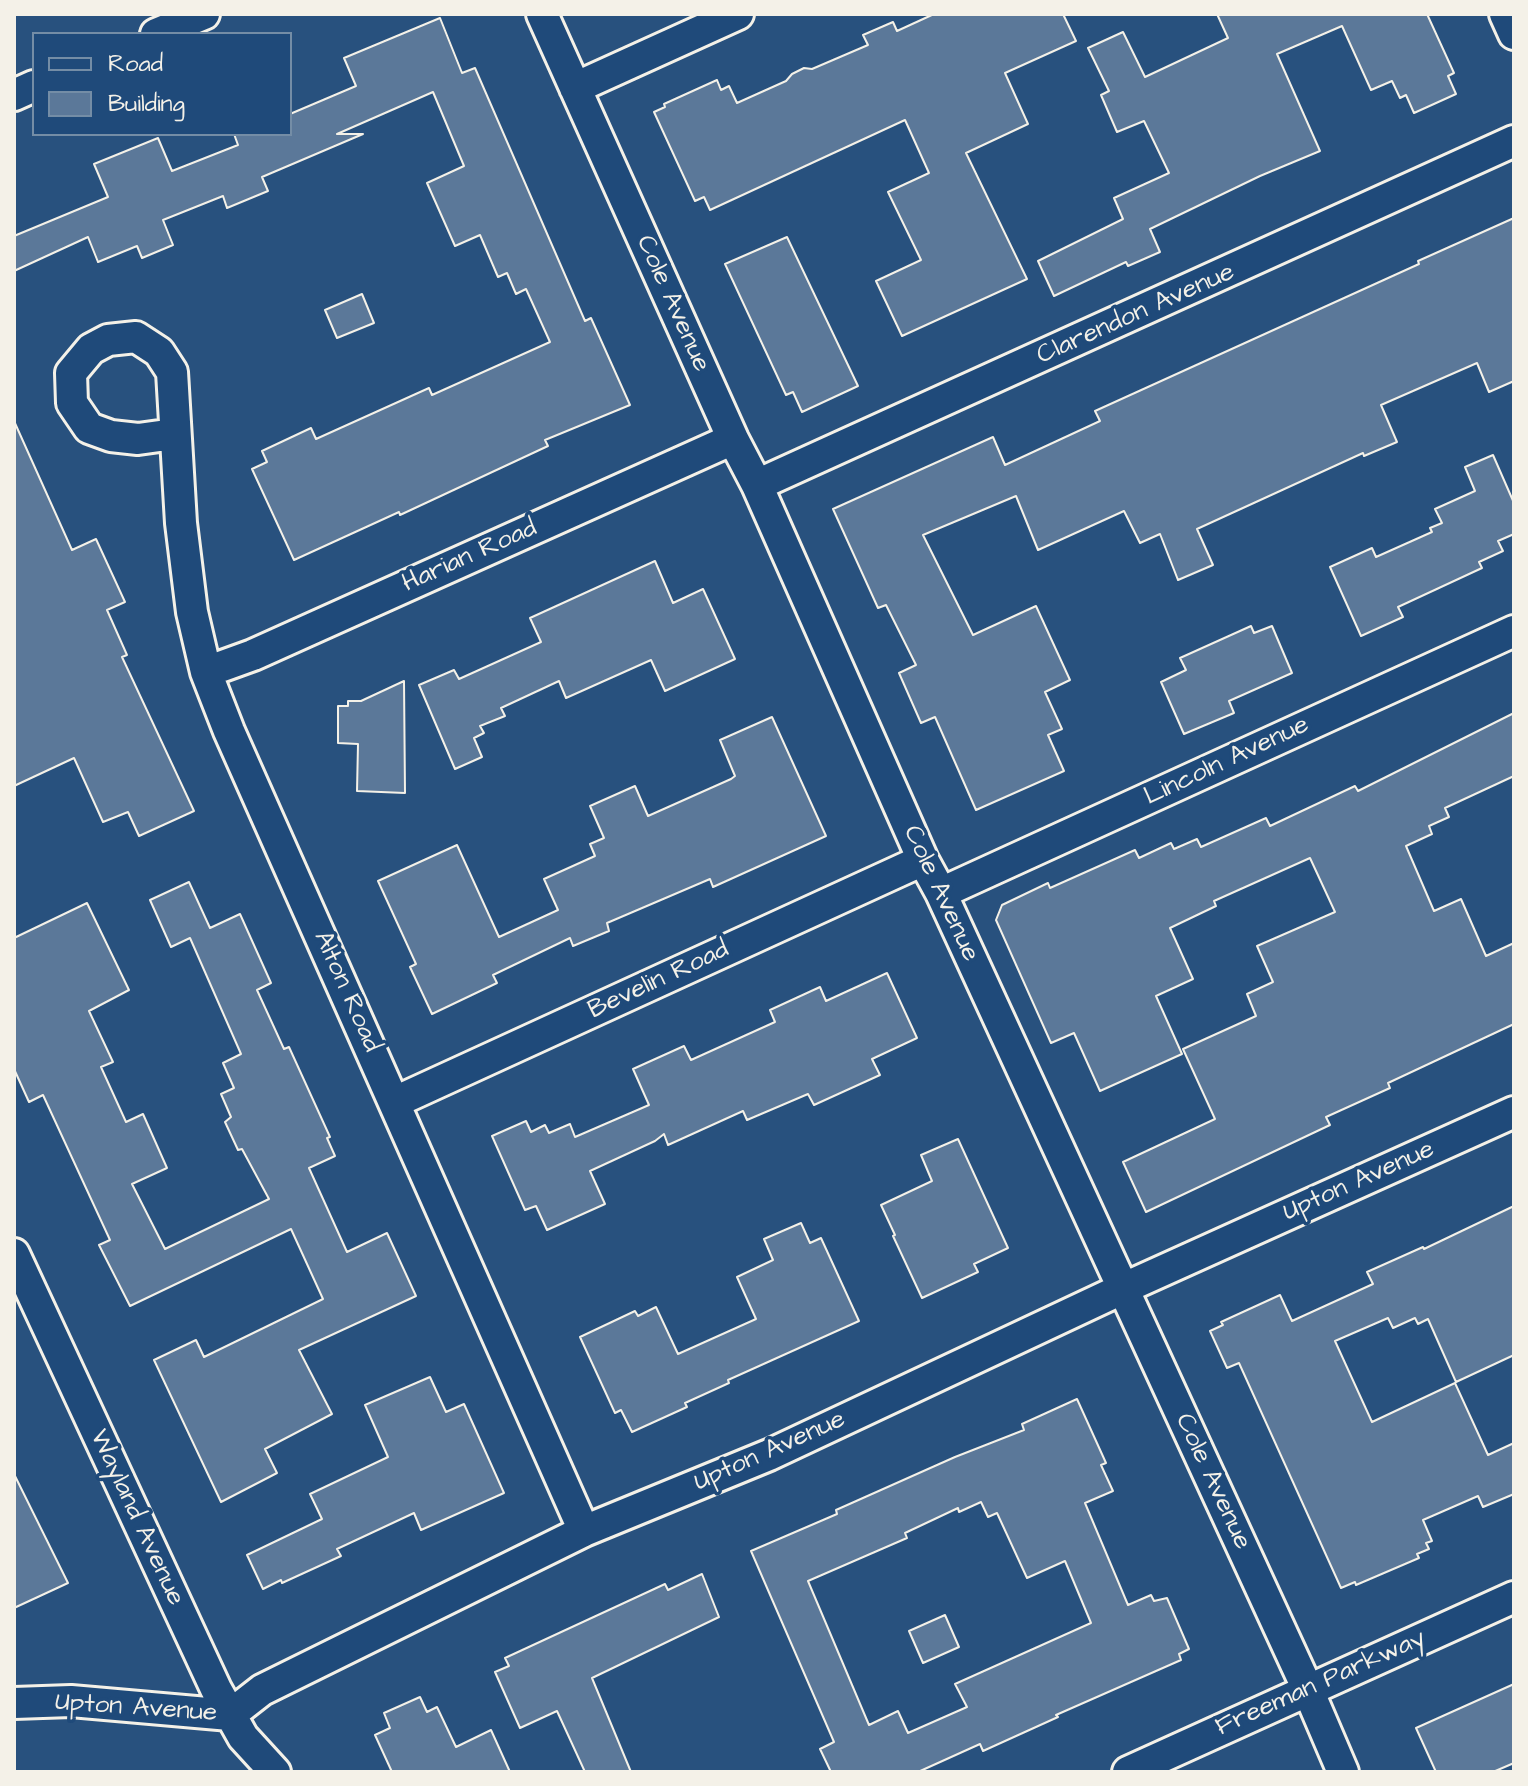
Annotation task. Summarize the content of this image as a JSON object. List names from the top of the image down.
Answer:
{
  "streets": {
    "street": [
      "Cole Avenue",
      "Clarendon Avenue",
      "Harian Road",
      "Lincoln Avenue",
      "Bevelin Road",
      "Alton Road",
      "Upton Avenue",
      "Wayland Avenue",
      "Freeman Parkway"
    ]
  },
  "crossings": [
    ["Cole Avenue", "Clarendon Avenue"],
    ["Cole Avenue", "Harian Road"],
    ["Cole Avenue", "Lincoln Avenue"],
    ["Cole Avenue", "Bevelin Road"],
    ["Cole Avenue", "Upton Avenue"],
    ["Cole Avenue", "Freeman Parkway"],
    ["Harian Road", "Alton Road"],
    ["Bevelin Road", "Alton Road"],
    ["Alton Road", "Upton Avenue"],
    ["Upton Avenue", "Wayland Avenue"]
  ],
  "legend": ["Road", "Building"]
}
